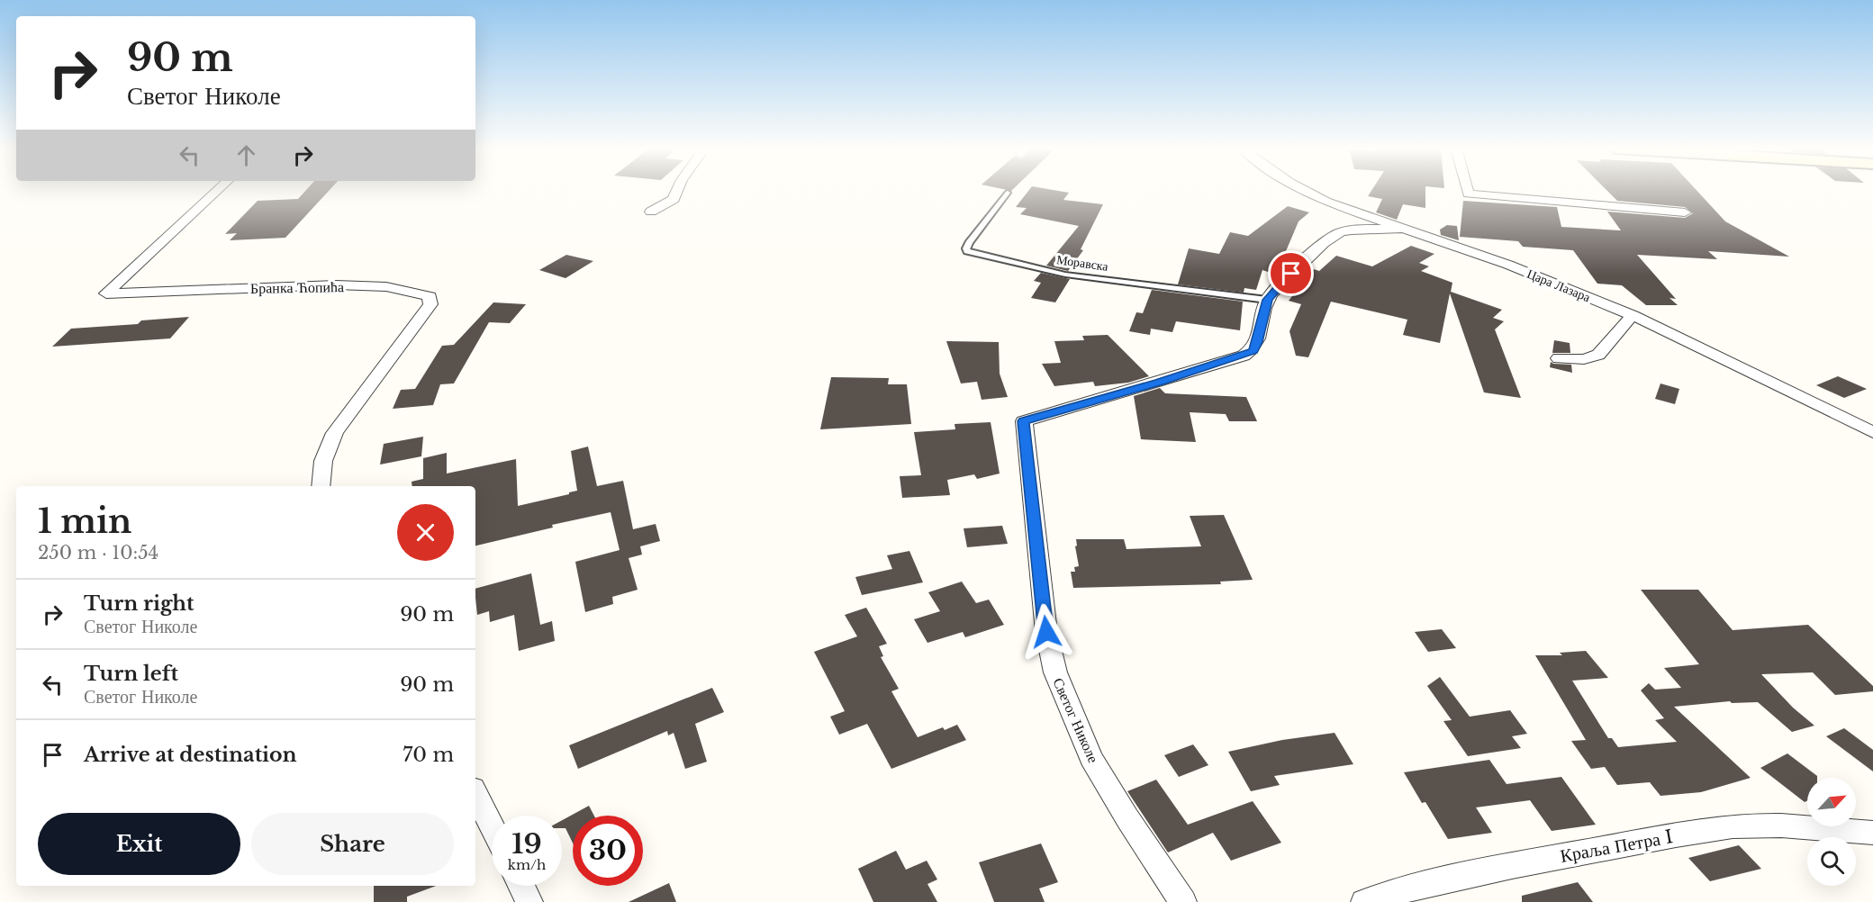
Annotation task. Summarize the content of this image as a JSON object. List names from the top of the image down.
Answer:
{
  "streets": {
    "street": [
      "Цара Лазара",
      "Бранка Ћопића",
      "Светог Николе",
      "Краља Петра I"
    ],
    "lane": ["Моравска"]
  },
  "crossings": [
    ["Моравска", "Светог Николе"]
  ],
  "north": "top right",
  "page": {
    "turn": ["90 m", "Светог Николе"],
    "heading": ["1 min", "250 m · 10:54"],
    "list": [
      {
        "name": "Turn right",
        "note": "Светог Николе",
        "value": "90 m"
      },
      {
        "name": "Turn left",
        "note": "Светог Николе",
        "value": "90 m"
      },
      {
        "name": "Arrive at destination",
        "value": "70 m"
      }
    ],
    "buttons": ["Exit", "Share"],
    "speed": "19 km/h",
    "limit": "30"
  }
}
